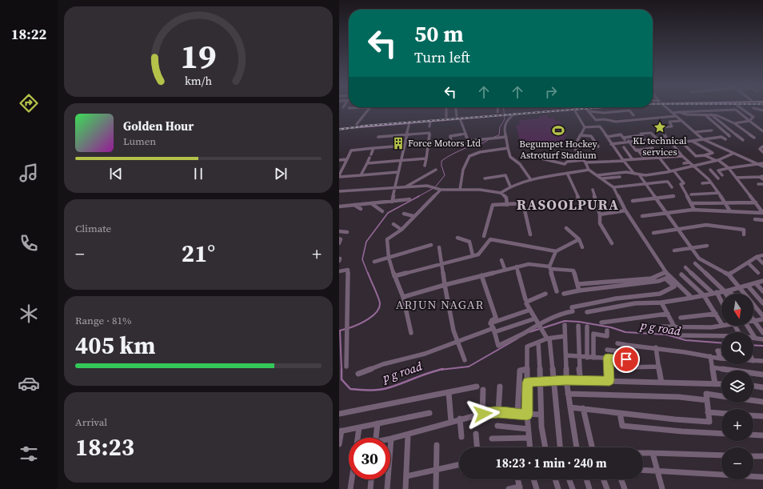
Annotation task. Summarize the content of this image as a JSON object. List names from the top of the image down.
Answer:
{
  "districts": ["RASOOLPURA", "ARJUN NAGAR"],
  "water": ["p g road"],
  "places": {
    "place": ["KL technical services"],
    "sports": ["Begumpet Hockey Astroturf Stadium"],
    "building": ["Force Motors Ltd"]
  },
  "north": "bottom",
  "page": {
    "tabs": "18:22",
    "turn": ["50 m", "Turn left"],
    "song": ["Golden Hour", "Lumen"],
    "tile": [
      "Climate",
      ["Range · 81%", "405 km"],
      ["Arrival", "18:23"]
    ],
    "heat": ["−", "21°", "+"],
    "map_buttons": ["+", "−"],
    "limit": "30",
    "trip": "18:23 · 1 min · 240 m",
    "gauge": ["19", "km/h"]
  }
}
